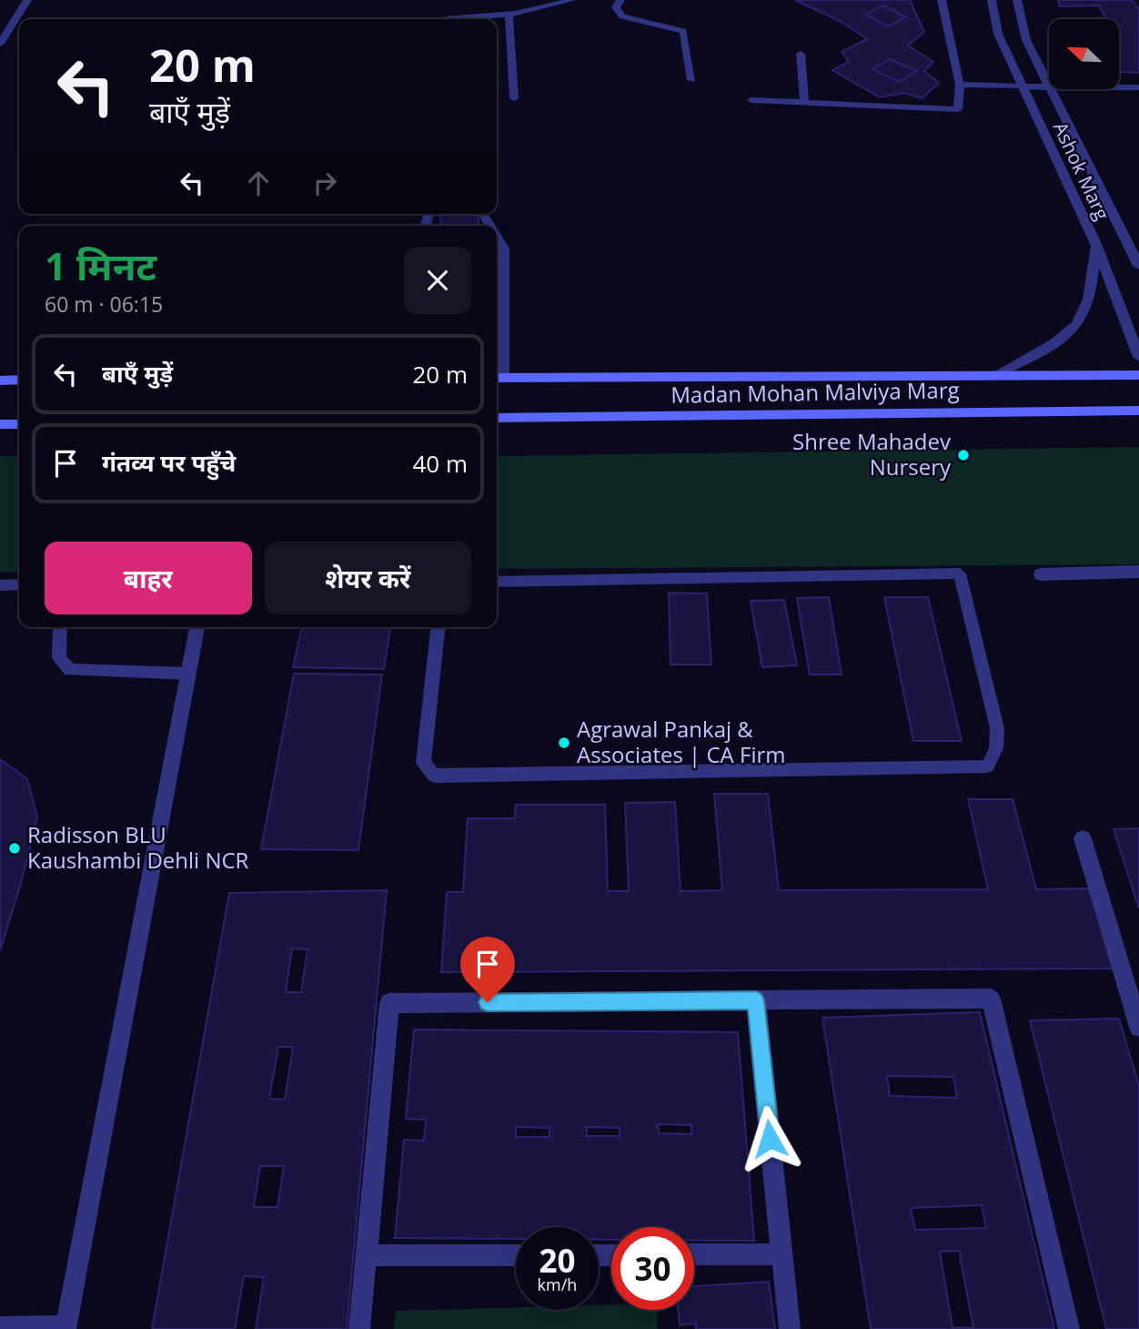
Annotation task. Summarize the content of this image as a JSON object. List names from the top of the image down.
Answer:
{
  "streets": {
    "main road": ["Madan Mohan Malviya Marg"],
    "street": ["Ashok Marg"]
  },
  "places": ["Shree Mahadev Nursery", "Agrawal Pankaj & Associates | CA Firm", "Radisson BLU Kaushambi Dehli NCR"],
  "north": "top left",
  "page": {
    "turn": ["20 m", "बाएँ मुड़ें"],
    "heading": ["1 मिनट", "60 m · 06:15"],
    "list": [
      {
        "name": "बाएँ मुड़ें",
        "value": "20 m"
      },
      {
        "name": "गंतव्य पर पहुँचे",
        "value": "40 m"
      }
    ],
    "buttons": ["बाहर", "शेयर करें"],
    "speed": "20 km/h",
    "limit": "30"
  }
}
